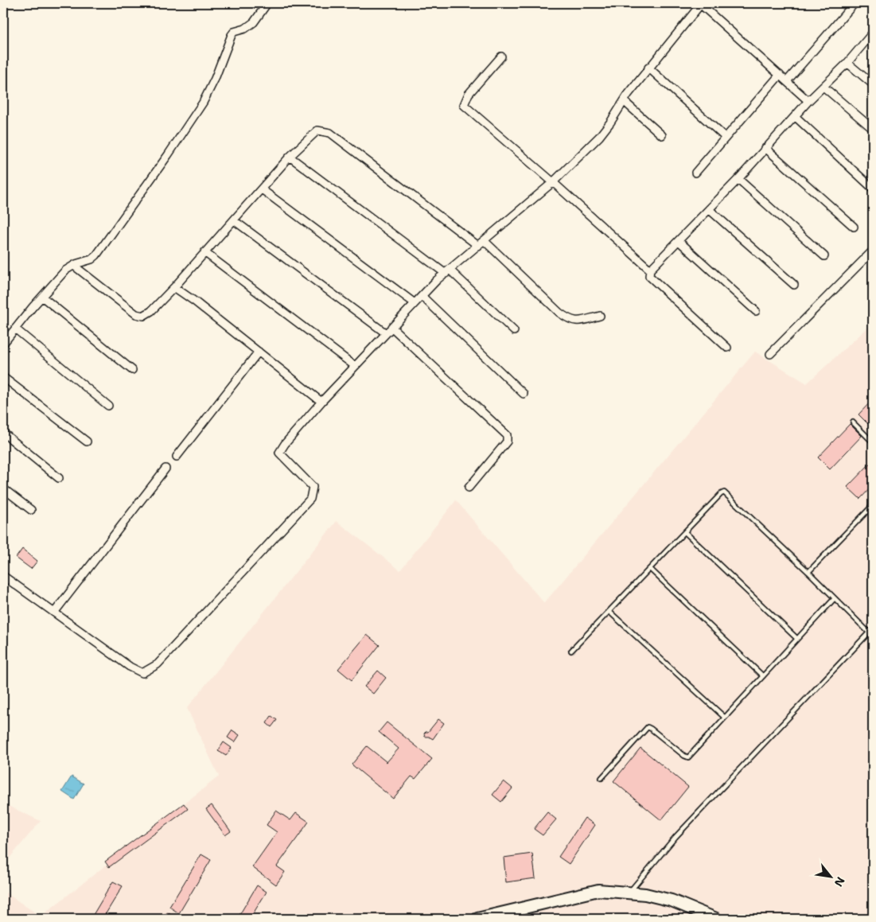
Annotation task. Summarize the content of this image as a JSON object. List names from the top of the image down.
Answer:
{
  "north": "bottom right"
}
